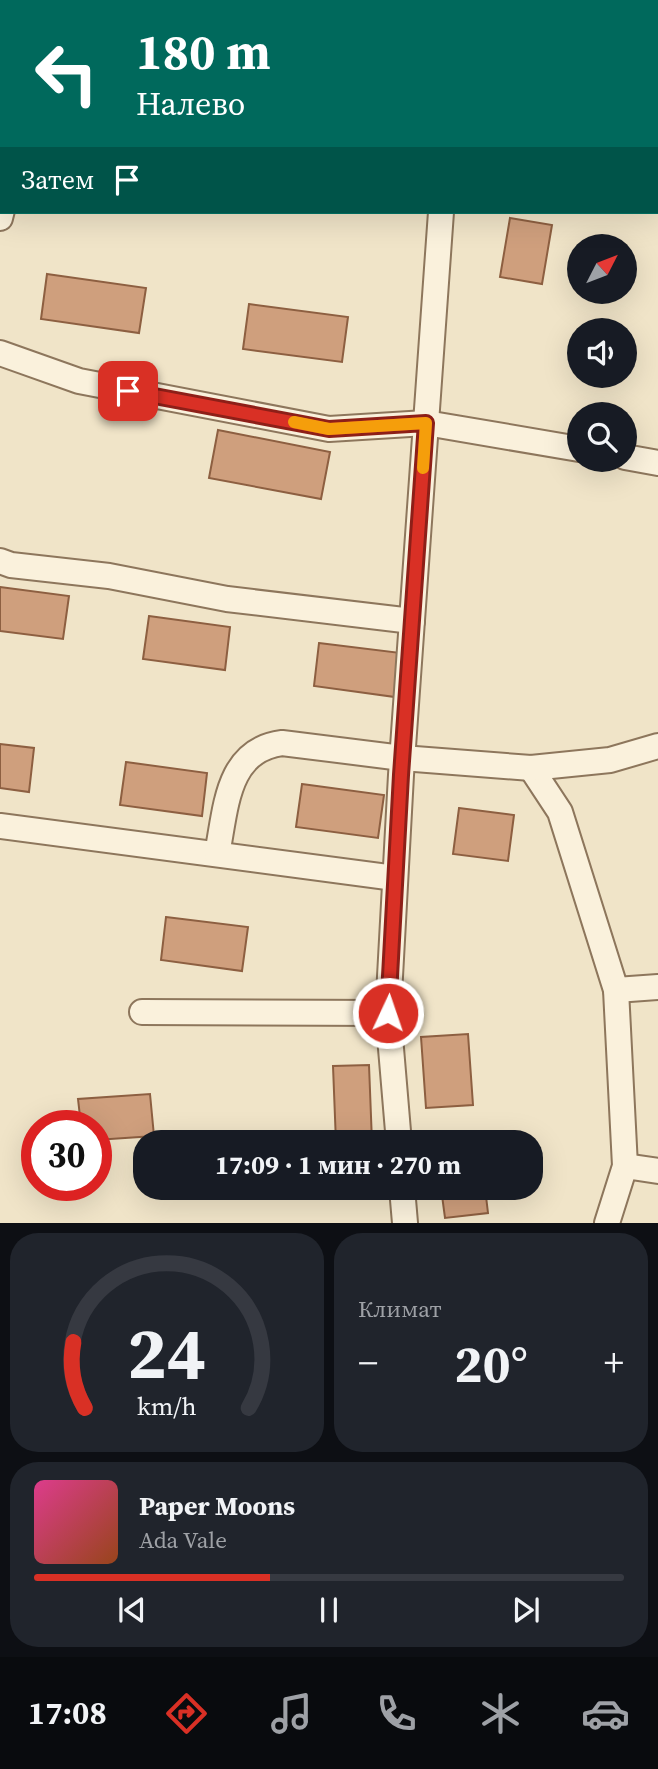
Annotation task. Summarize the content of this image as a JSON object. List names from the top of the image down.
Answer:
{
  "north": "top right",
  "page": {
    "turn": ["180 m", "Налево"],
    "then": "Затем",
    "limit": "30",
    "trip": "17:09 · 1 мин · 270 m",
    "tile": "Климат",
    "heat": ["−", "20°", "+"],
    "song": ["Paper Moons", "Ada Vale"],
    "tabs": "17:08",
    "gauge": ["24", "km/h"]
  }
}
